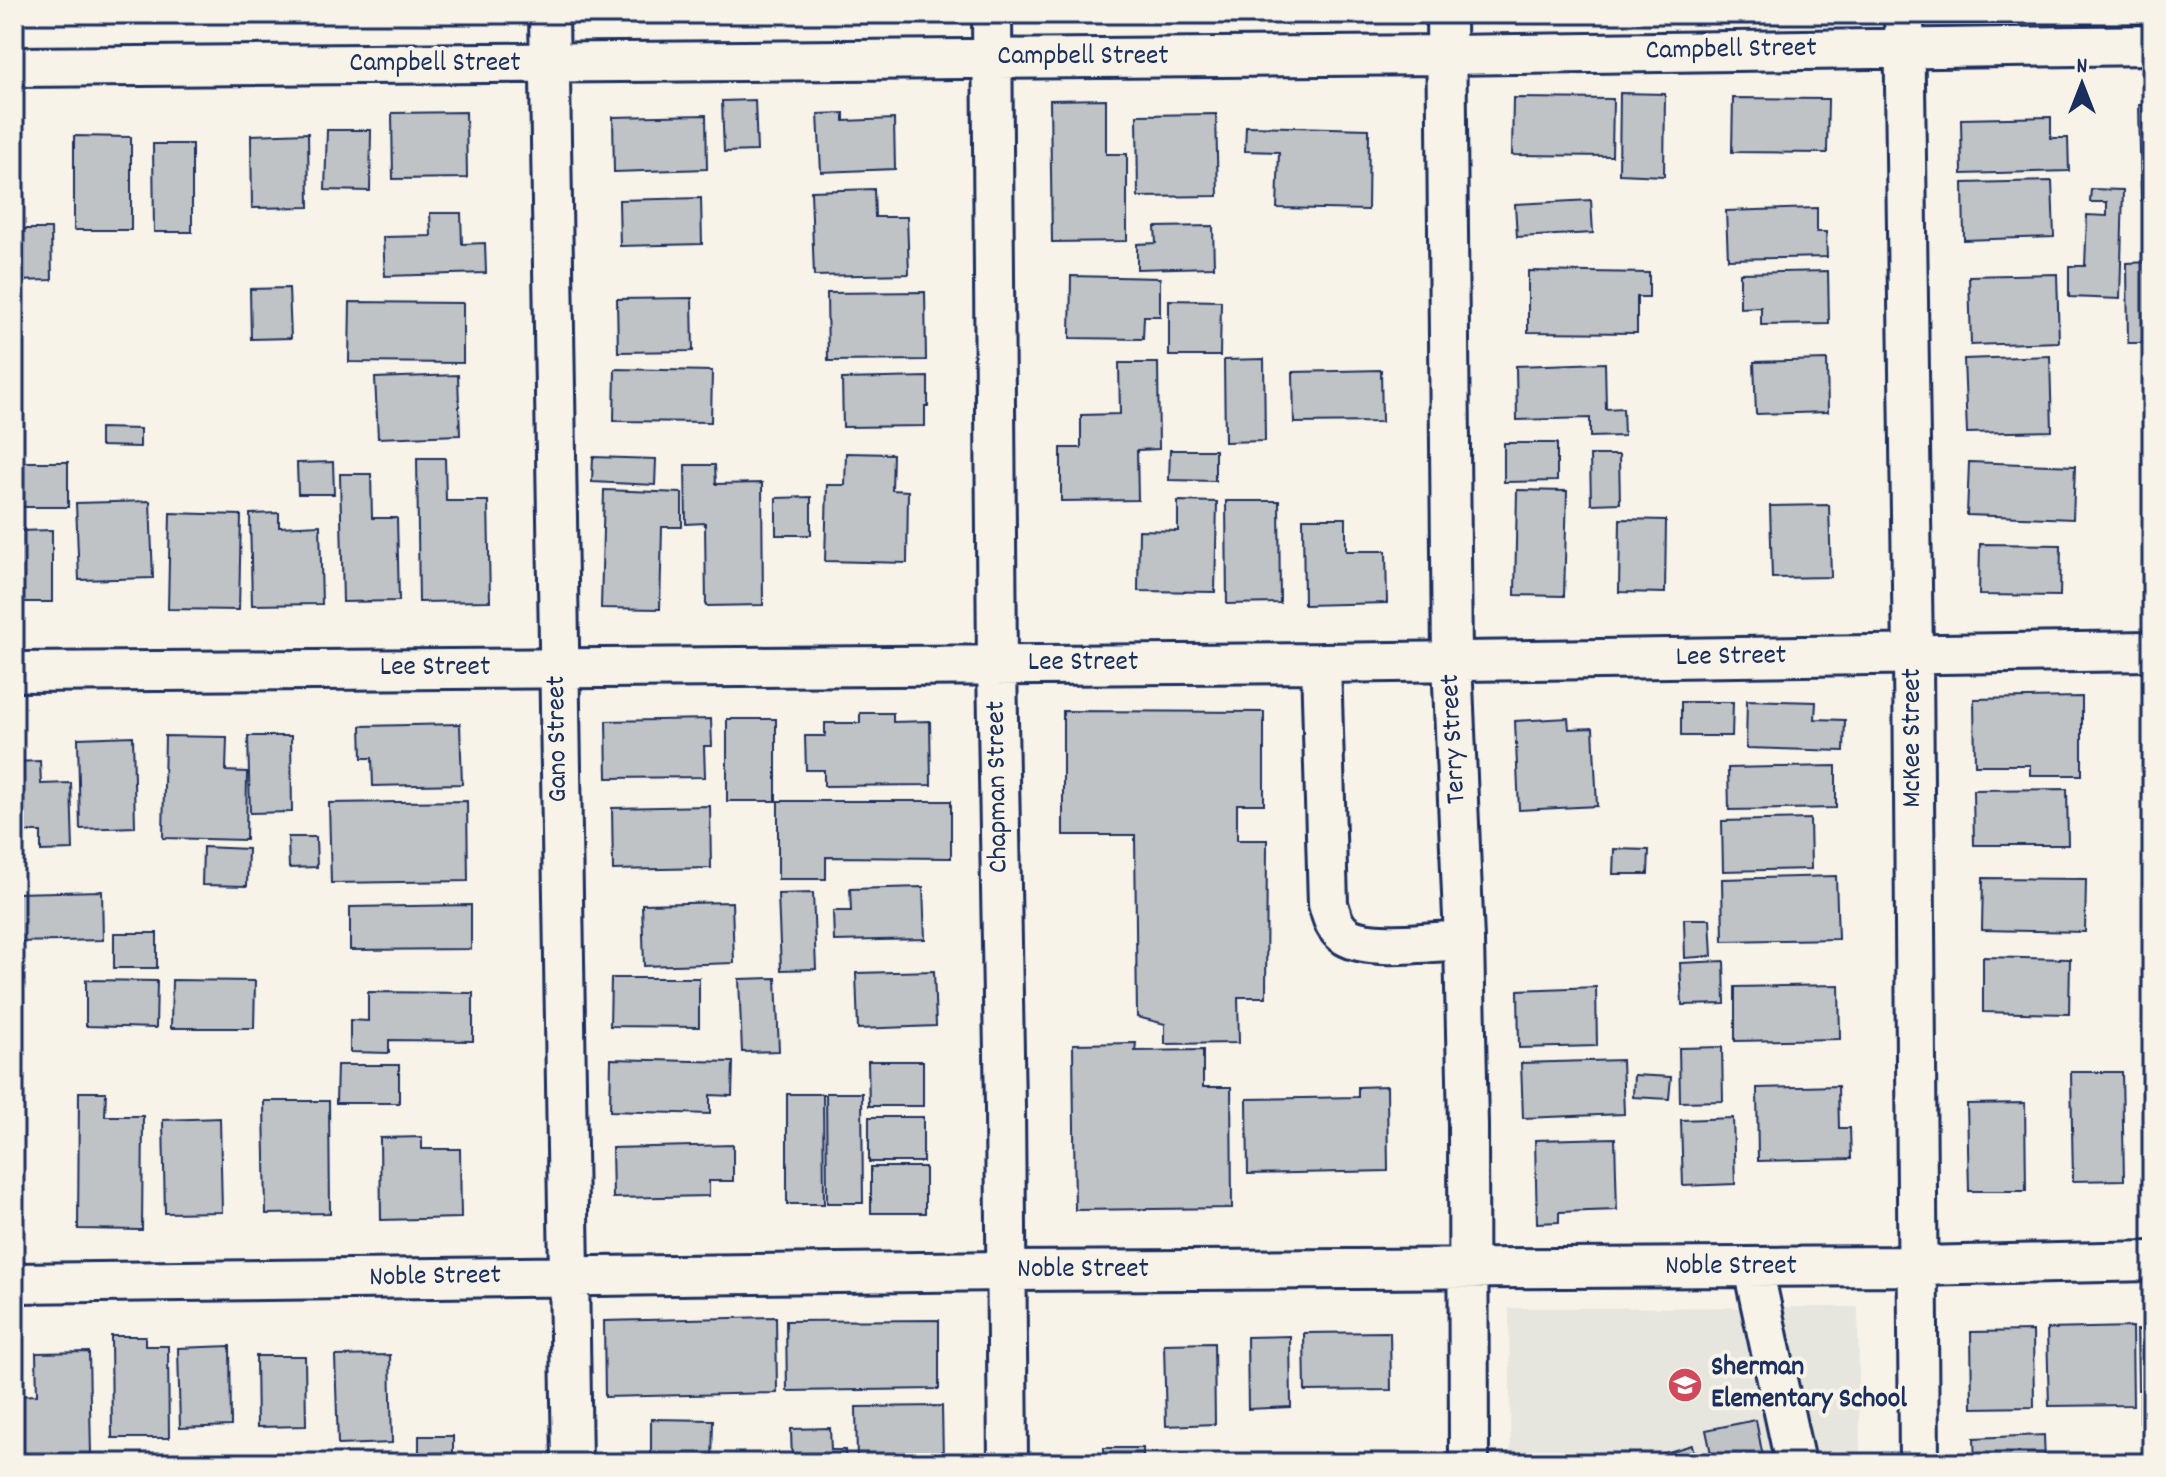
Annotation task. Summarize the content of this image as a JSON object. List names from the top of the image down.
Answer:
{
  "streets": {
    "street": [
      "Campbell Street",
      "Lee Street",
      "McKee Street",
      "Gano Street",
      "Terry Street",
      "Chapman Street",
      "Noble Street"
    ]
  },
  "crossings": [
    ["Campbell Street", "McKee Street"],
    ["Campbell Street", "Gano Street"],
    ["Campbell Street", "Terry Street"],
    ["Campbell Street", "Chapman Street"],
    ["Lee Street", "McKee Street"],
    ["Lee Street", "Gano Street"],
    ["Lee Street", "Terry Street"],
    ["Lee Street", "Chapman Street"],
    ["McKee Street", "Noble Street"],
    ["Gano Street", "Noble Street"],
    ["Terry Street", "Noble Street"],
    ["Chapman Street", "Noble Street"]
  ],
  "places": {
    "school or university": ["Sherman Elementary School"]
  },
  "north": "top"
}
